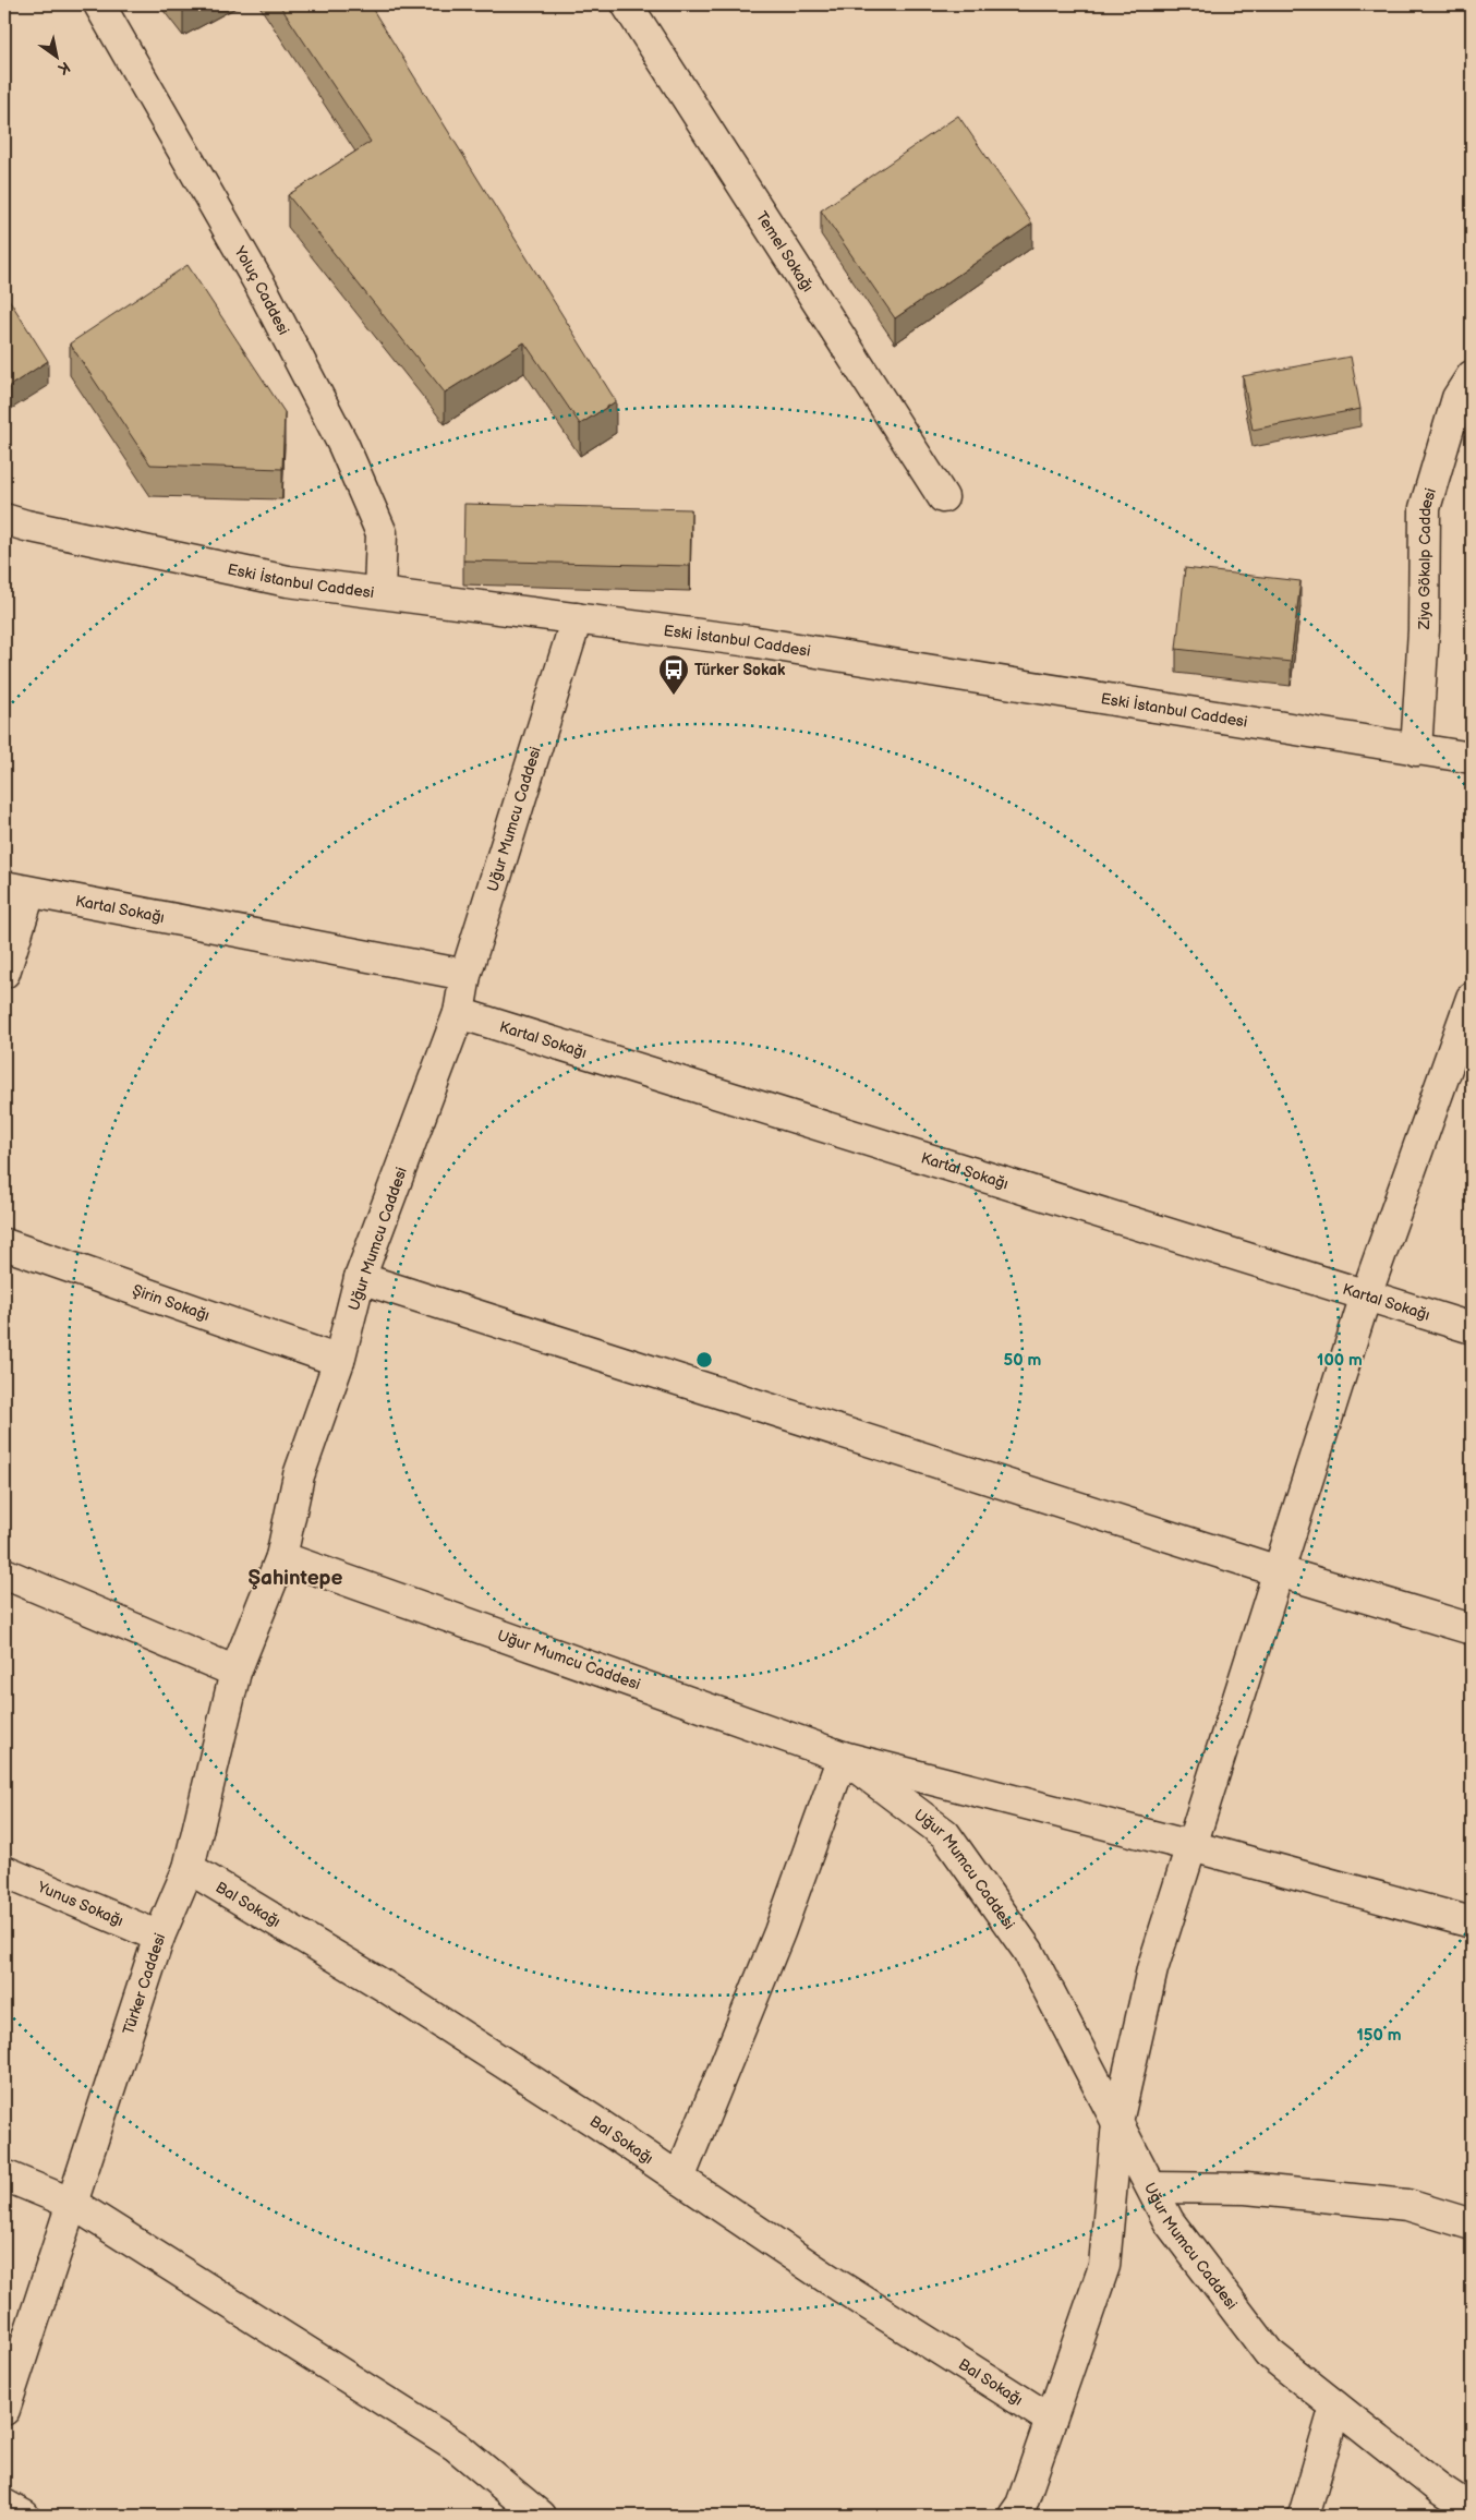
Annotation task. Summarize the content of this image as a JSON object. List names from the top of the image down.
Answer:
{
  "streets": {
    "street": [
      "Temel Sokağı",
      "Yoluç Caddesi",
      "Ziya Gökalp Caddesi",
      "Eski İstanbul Caddesi",
      "Uğur Mumcu Caddesi",
      "Kartal Sokağı",
      "Şirin Sokağı",
      "Yunus Sokağı",
      "Bal Sokağı",
      "Türker Caddesi"
    ]
  },
  "crossings": [
    ["Yoluç Caddesi", "Eski İstanbul Caddesi"],
    ["Ziya Gökalp Caddesi", "Eski İstanbul Caddesi"],
    ["Eski İstanbul Caddesi", "Uğur Mumcu Caddesi"],
    ["Uğur Mumcu Caddesi", "Kartal Sokağı"],
    ["Uğur Mumcu Caddesi", "Şirin Sokağı"],
    ["Uğur Mumcu Caddesi", "Türker Caddesi"],
    ["Yunus Sokağı", "Türker Caddesi"],
    ["Bal Sokağı", "Türker Caddesi"]
  ],
  "districts": ["Şahintepe"],
  "places": {
    "bus stop": ["Türker Sokak"]
  },
  "north": "bottom right",
  "rings": ["50 m", "100 m", "150 m"]
}
